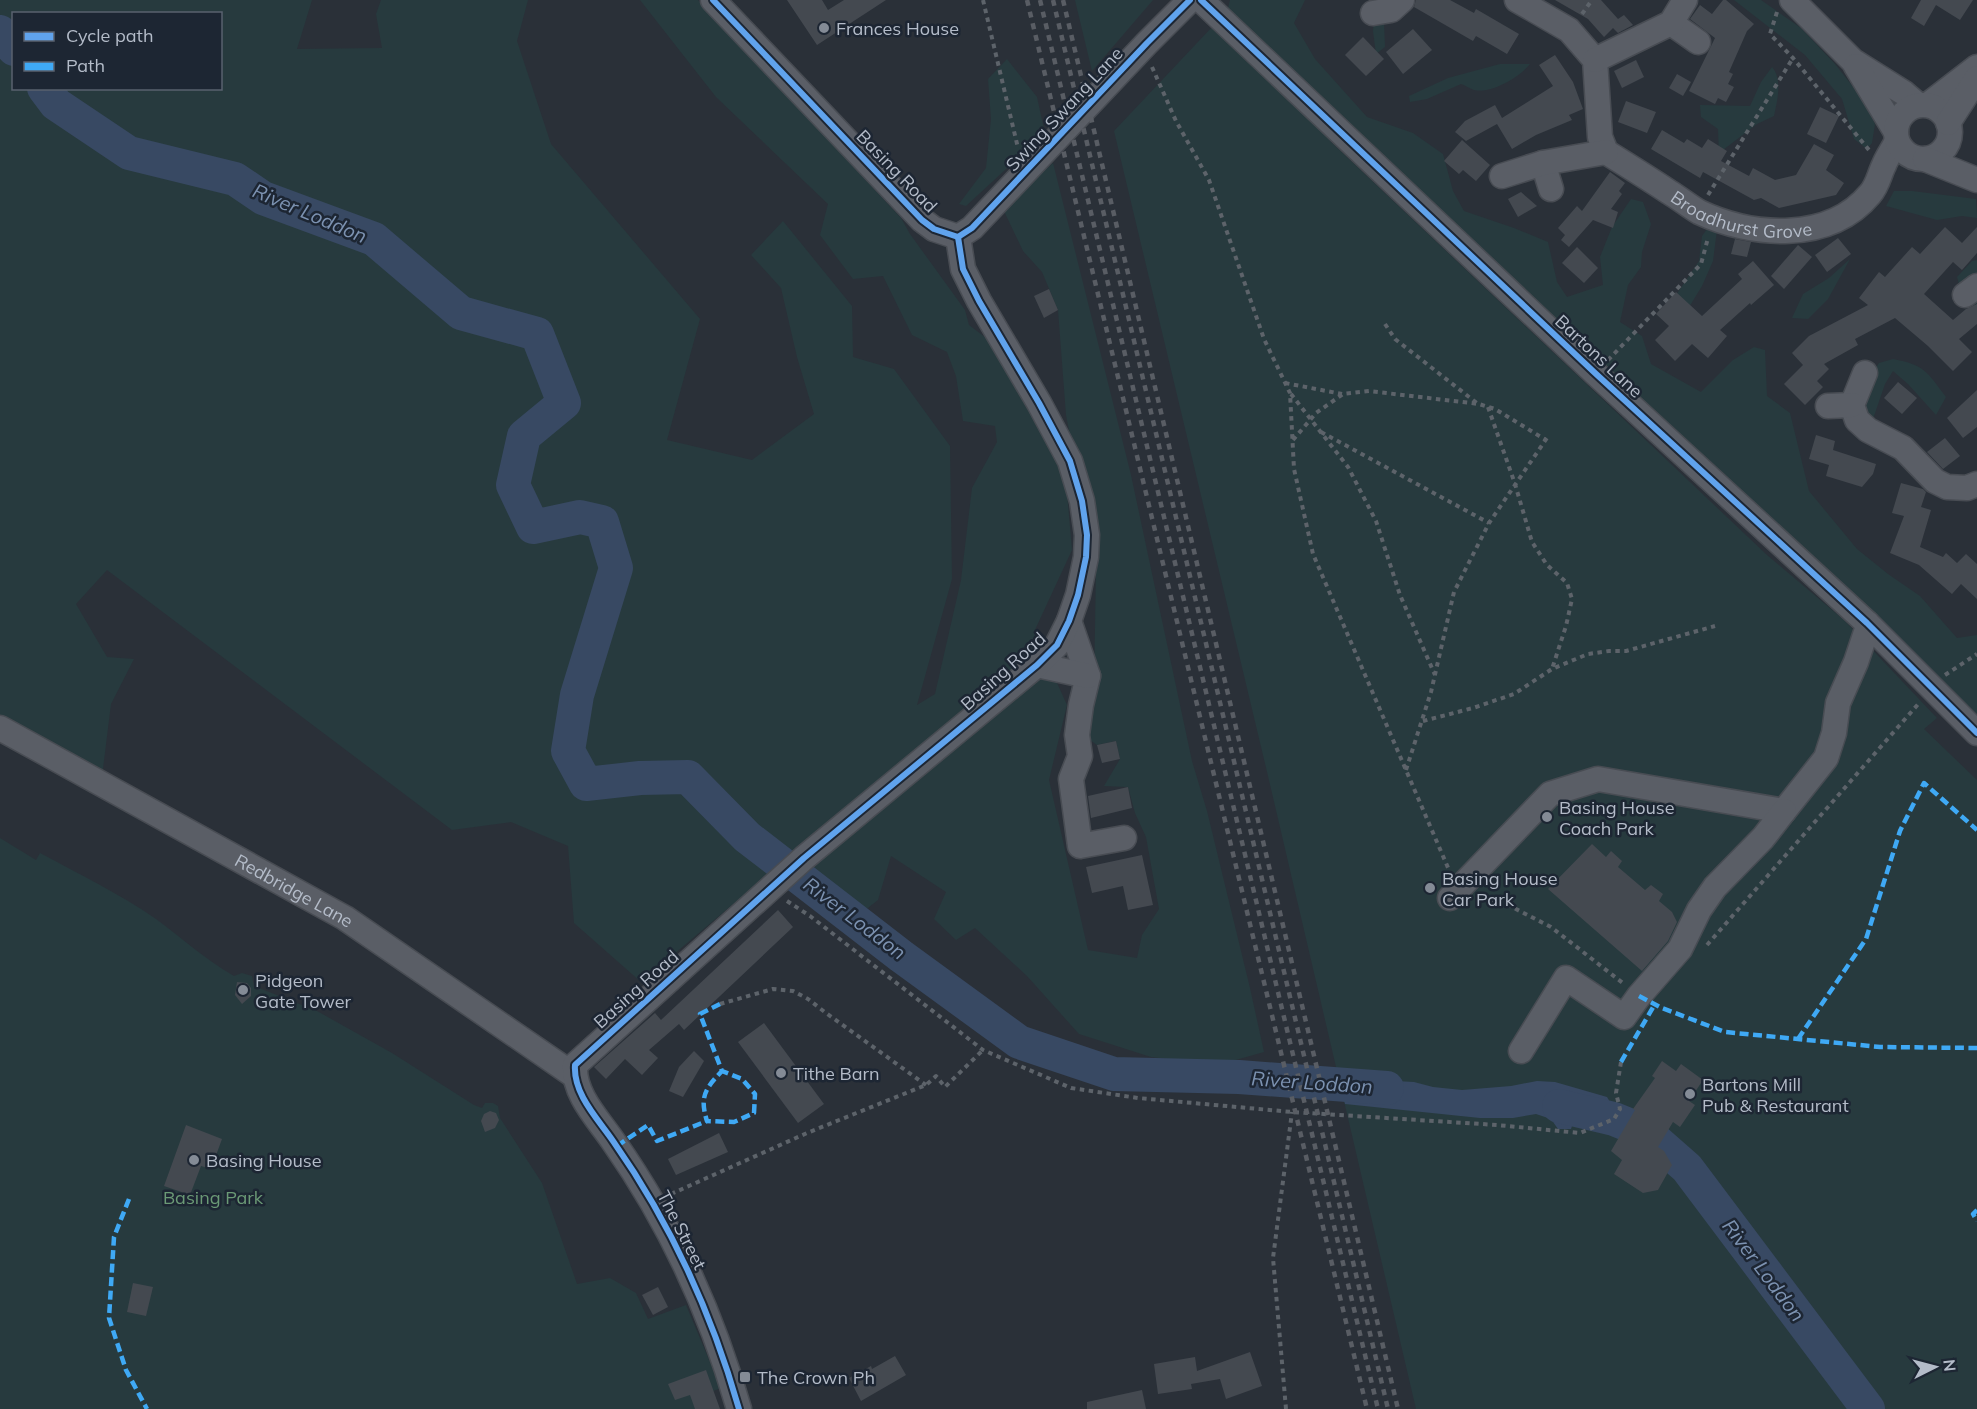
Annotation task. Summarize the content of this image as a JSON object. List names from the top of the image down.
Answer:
{
  "streets": {
    "street": [
      "Swing Swang Lane",
      "Basing Road",
      "Broadhurst Grove",
      "Bartons Lane",
      "Redbridge Lane",
      "The Street"
    ]
  },
  "crossings": [
    ["Swing Swang Lane", "Basing Road"],
    ["Basing Road", "Redbridge Lane"],
    ["Basing Road", "The Street"],
    ["Redbridge Lane", "The Street"]
  ],
  "water": ["River Loddon"],
  "parks": ["Basing Park"],
  "places": {
    "other": [
      "Frances House",
      "Basing House Coach Park",
      "Basing House Car Park",
      "Pidgeon Gate Tower",
      "Tithe Barn",
      "Bartons Mill Pub & Restaurant",
      "Basing House"
    ],
    "transit": ["The Crown Ph"]
  },
  "legend": ["Cycle path", "Path"],
  "north": "right"
}
